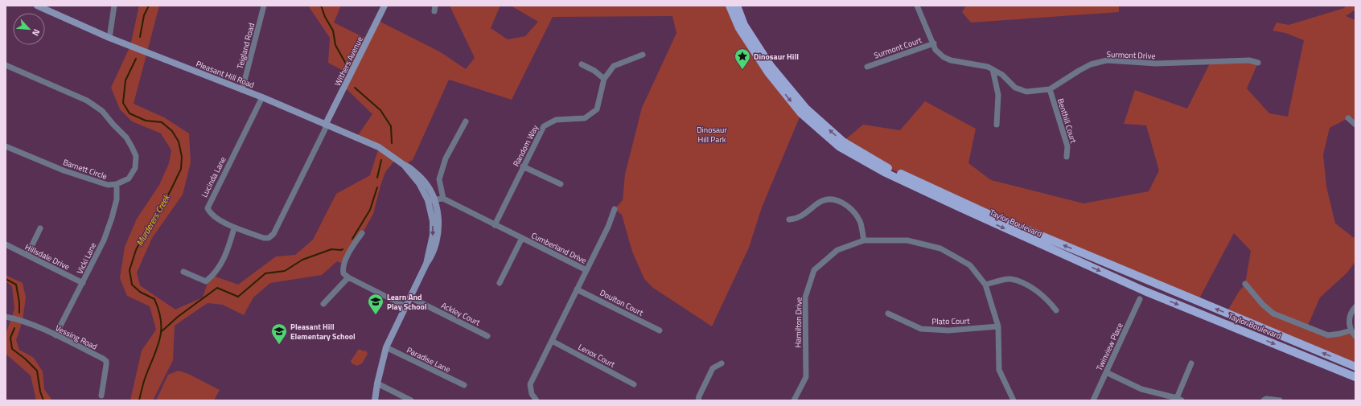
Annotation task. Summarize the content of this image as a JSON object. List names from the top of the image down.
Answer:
{
  "streets": {
    "main road": ["Taylor Boulevard"],
    "street": [
      "Teigland Road",
      "Surmont Court",
      "Surmont Drive",
      "Withers Avenue",
      "Pleasant Hill Road",
      "Benthill Court",
      "Random Way",
      "Barnett Circle",
      "Lucinda Lane",
      "Cumberland Drive",
      "Hillsdale Drive",
      "Vicki Lane",
      "Doulton Court",
      "Ackley Court",
      "Plato Court",
      "Hamilton Drive",
      "Vessing Road",
      "Twinview Place",
      "Lenox Court",
      "Paradise Lane"
    ]
  },
  "crossings": [
    ["Teigland Road", "Pleasant Hill Road"],
    ["Surmont Court", "Surmont Drive"],
    ["Surmont Drive", "Benthill Court"],
    ["Withers Avenue", "Pleasant Hill Road"],
    ["Withers Avenue", "Lucinda Lane"],
    ["Pleasant Hill Road", "Lucinda Lane"],
    ["Pleasant Hill Road", "Cumberland Drive"],
    ["Pleasant Hill Road", "Ackley Court"],
    ["Pleasant Hill Road", "Paradise Lane"],
    ["Random Way", "Cumberland Drive"],
    ["Barnett Circle", "Vicki Lane"],
    ["Cumberland Drive", "Doulton Court"],
    ["Cumberland Drive", "Lenox Court"],
    ["Hillsdale Drive", "Vicki Lane"],
    ["Vicki Lane", "Vessing Road"],
    ["Plato Court", "Hamilton Drive"]
  ],
  "water": ["Murderers Creek"],
  "parks": ["Dinosaur Hill Park"],
  "places": {
    "place": ["Dinosaur Hill"],
    "school or university": ["Learn And Play School", "Pleasant Hill Elementary School"]
  },
  "north": "bottom right"
}
